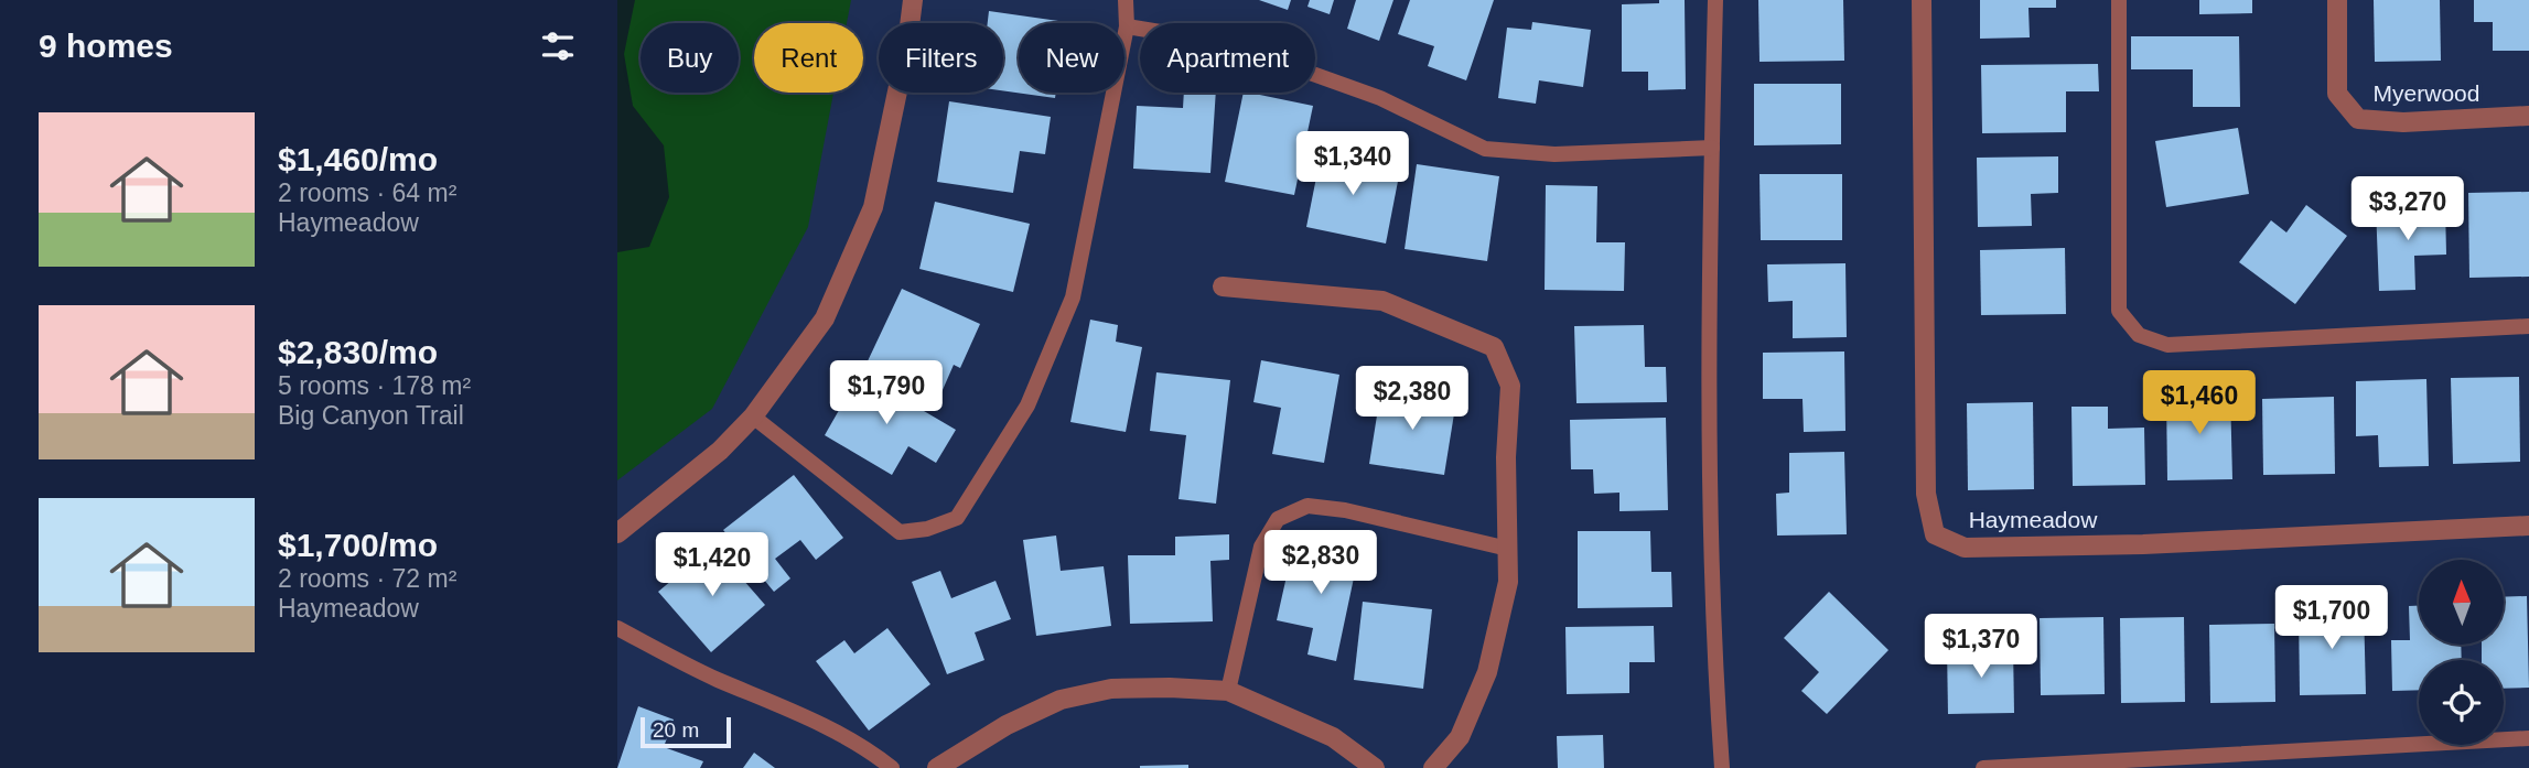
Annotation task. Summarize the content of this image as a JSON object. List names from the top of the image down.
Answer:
{
  "streets": {
    "street": ["Myerwood", "Haymeadow"]
  },
  "scale_bar": "20 m",
  "north": "top",
  "page": {
    "heading": "9 homes",
    "chip": [
      "Buy",
      "Rent",
      "Filters",
      "New",
      "Apartment"
    ],
    "list": [
      {
        "name": "$1,460/mo",
        "note": "2 rooms · 64 m² · Haymeadow"
      },
      {
        "name": "$2,830/mo",
        "note": "5 rooms · 178 m² · Big Canyon Trail"
      },
      {
        "name": "$1,700/mo",
        "note": "2 rooms · 72 m² · Haymeadow"
      }
    ],
    "price": [
      "$1,340",
      "$3,270",
      "$1,790",
      "$2,380",
      "$1,460",
      "$2,830",
      "$1,420",
      "$1,700",
      "$1,370"
    ],
    "scale": "20 m"
  }
}
